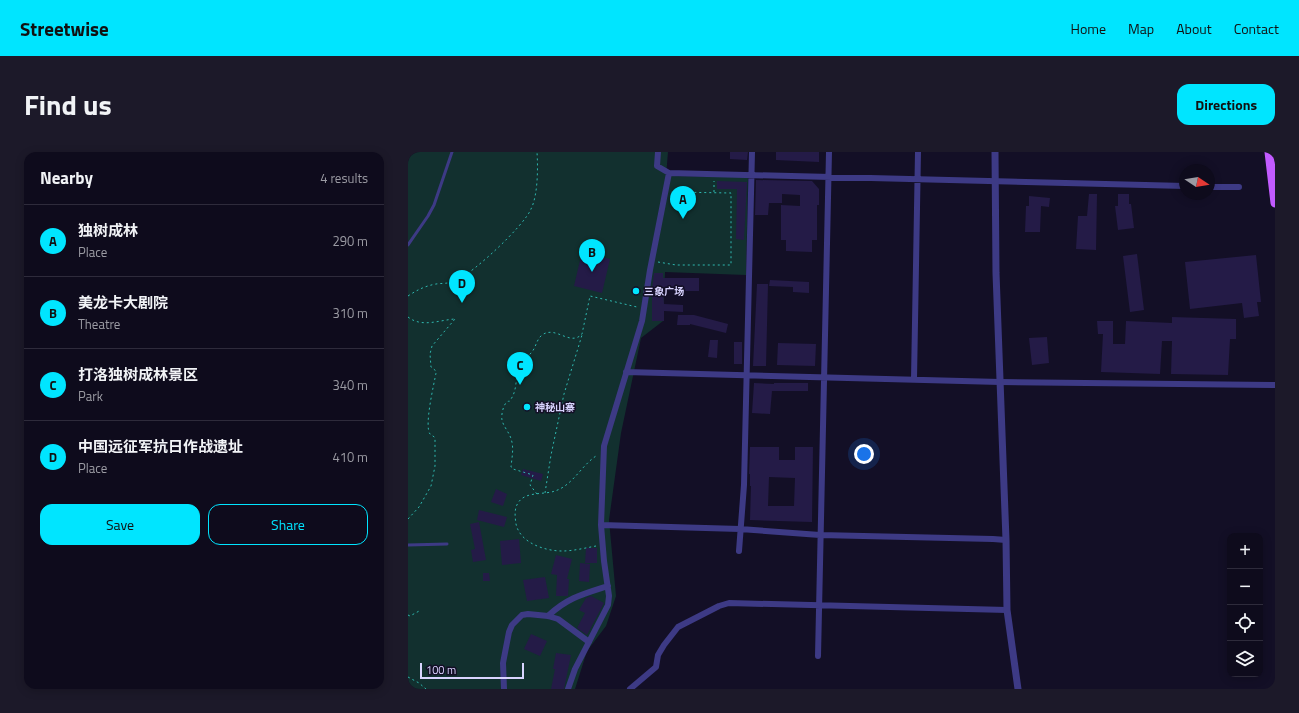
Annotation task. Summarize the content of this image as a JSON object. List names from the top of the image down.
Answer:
{
  "places": ["三象广场", "神秘山寨"],
  "scale_bar": "100 m",
  "north": "right",
  "page": {
    "header": "Streetwise",
    "nav": [
      "Home",
      "Map",
      "About",
      "Contact"
    ],
    "title": "Find us",
    "buttons": [
      "Directions",
      ["Save", "Share"]
    ],
    "heading": ["Nearby", "4 results"],
    "pins": [
      "A",
      "B",
      "D",
      "C"
    ],
    "list": [
      {
        "mark": "A",
        "name": "独树成林",
        "note": "Place",
        "value": "290 m"
      },
      {
        "mark": "B",
        "name": "美龙卡大剧院",
        "note": "Theatre",
        "value": "310 m"
      },
      {
        "mark": "C",
        "name": "打洛独树成林景区",
        "note": "Park",
        "value": "340 m"
      },
      {
        "mark": "D",
        "name": "中国远征军抗日作战遗址",
        "note": "Place",
        "value": "410 m"
      }
    ],
    "map_buttons": ["+", "−"],
    "scale": "100 m"
  }
}
